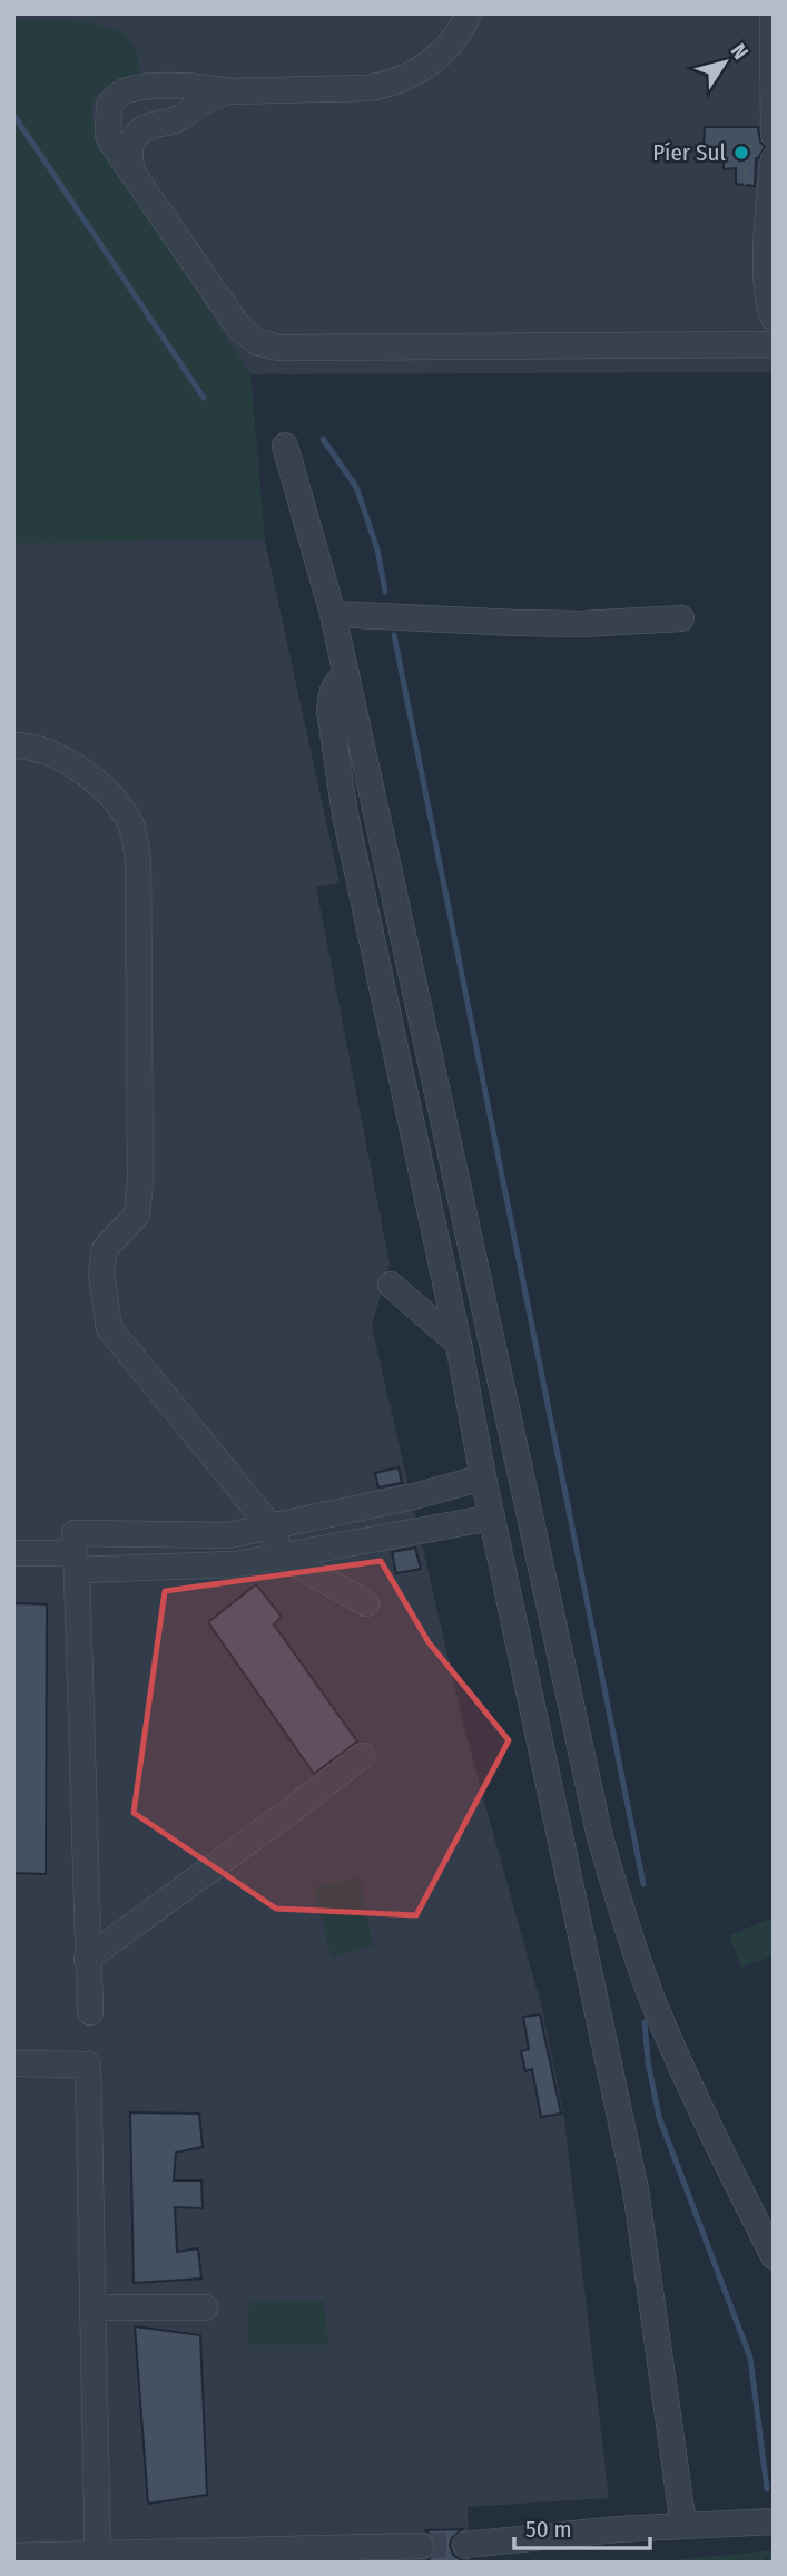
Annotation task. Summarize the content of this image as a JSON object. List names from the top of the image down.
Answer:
{
  "places": ["Píer Sul"],
  "scale_bar": "50 m",
  "north": "top right"
}
